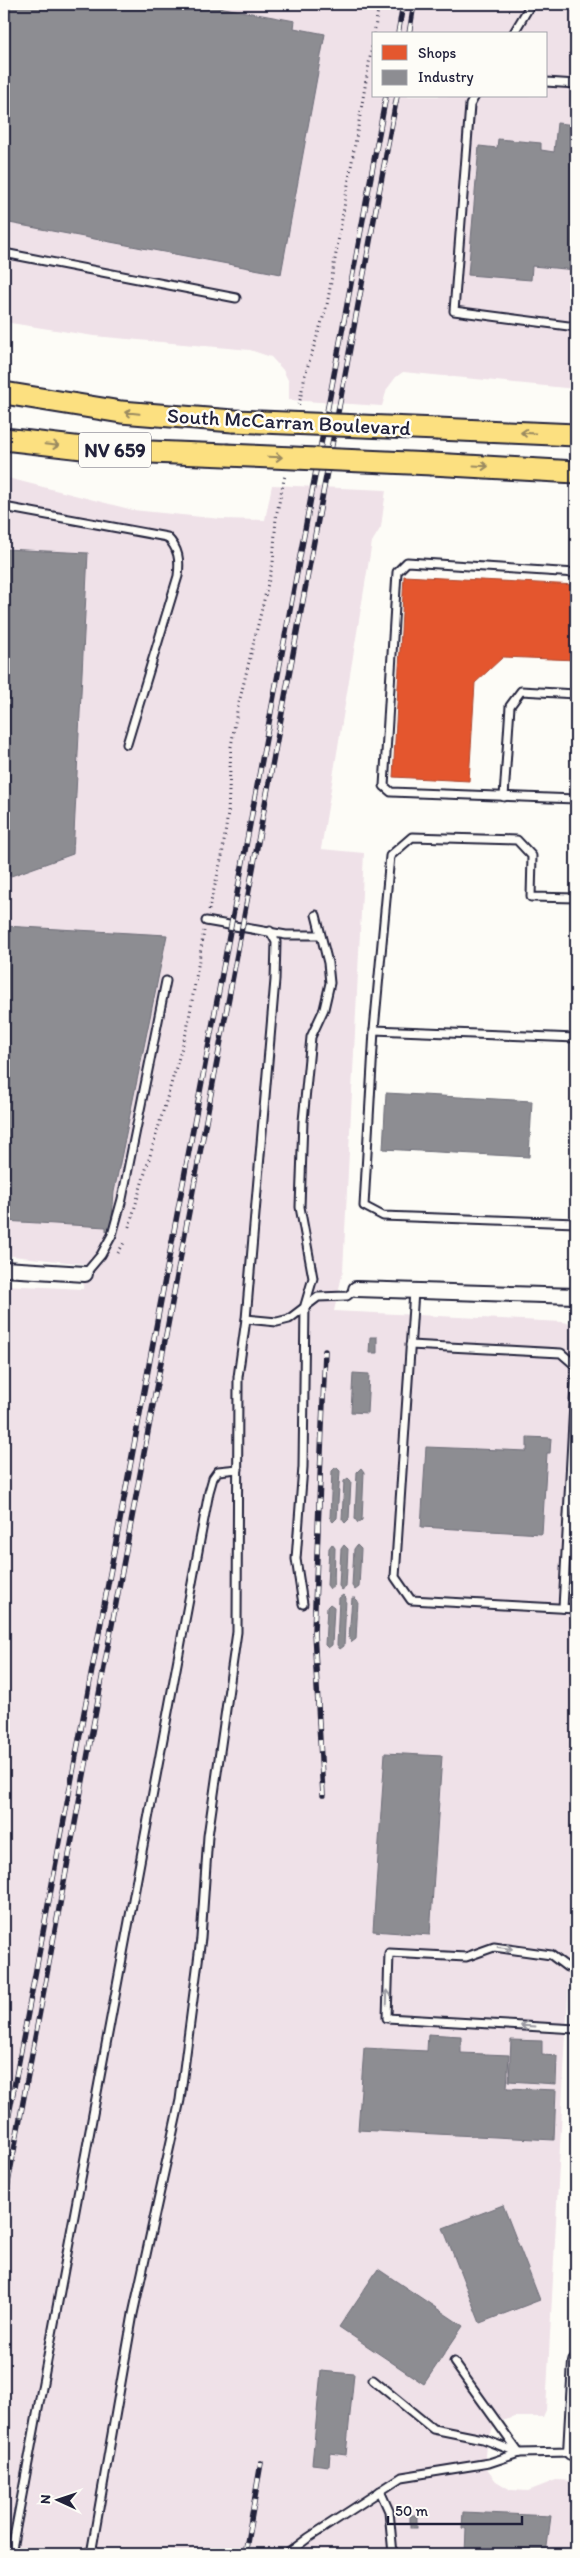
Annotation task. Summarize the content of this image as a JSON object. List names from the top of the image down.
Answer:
{
  "streets": {
    "main road": ["South McCarran Boulevard", "NV 659"]
  },
  "legend": ["Shops", "Industry"],
  "scale_bar": "50 m",
  "north": "left"
}
